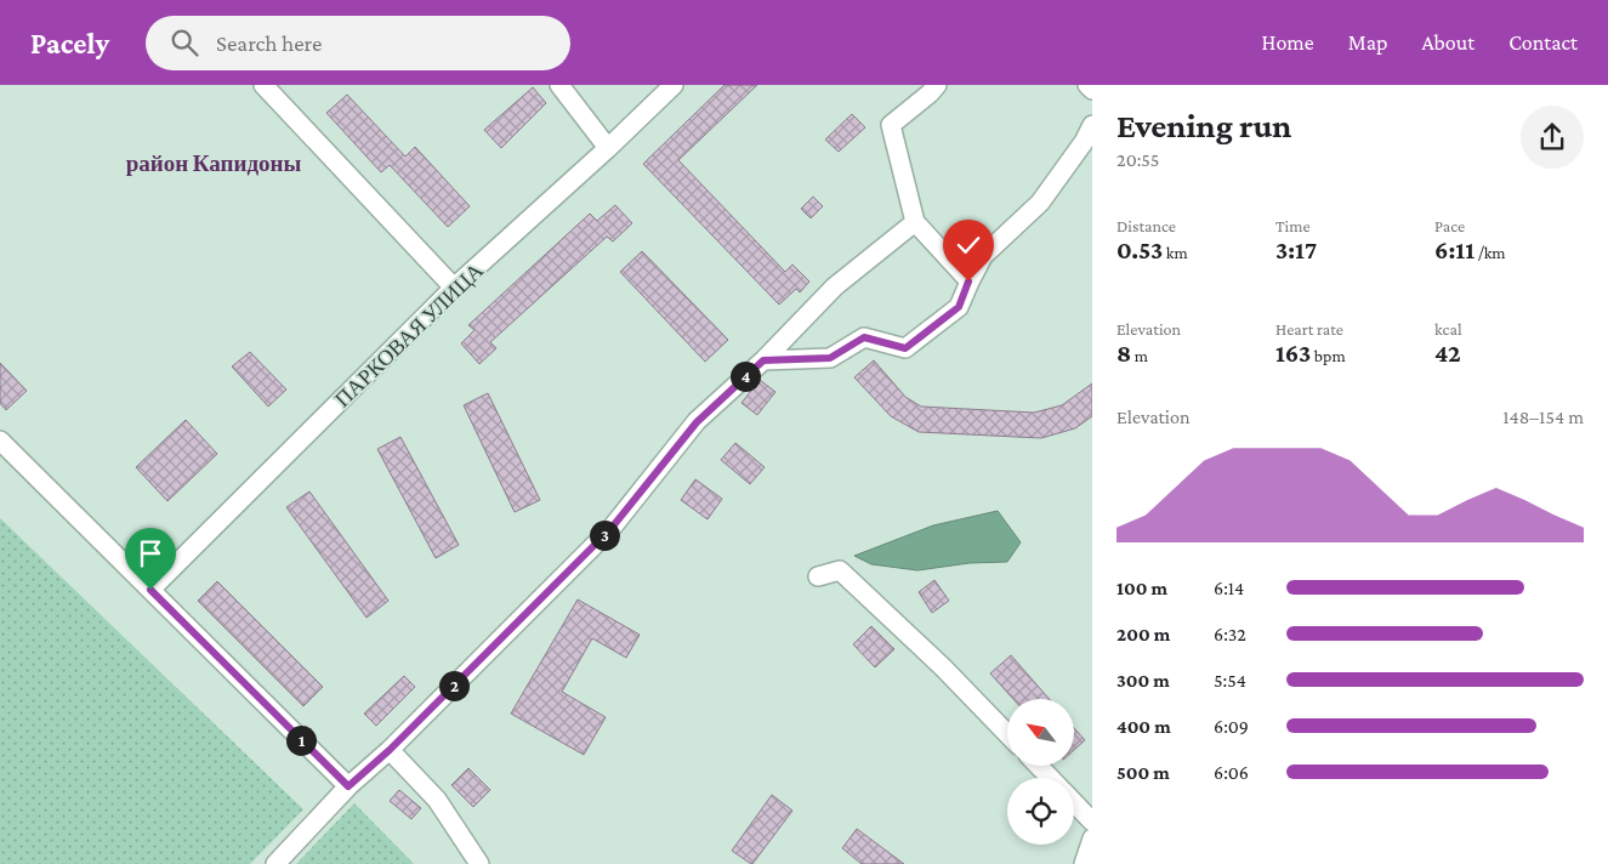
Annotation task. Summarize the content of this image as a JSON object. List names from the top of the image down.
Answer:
{
  "streets": {
    "street": ["ПАРКОВАЯ УЛИЦА"]
  },
  "districts": ["район Капидоны"],
  "north": "top left",
  "page": {
    "header": "Pacely",
    "search": "Search here",
    "nav": [
      "Home",
      "Map",
      "About",
      "Contact"
    ],
    "heading": ["Evening run", "20:55"],
    "stats": [
      ["Distance", "0.53 km"],
      ["Time", "3:17"],
      ["Pace", "6:11 /km"],
      ["Elevation", "8 m"],
      ["Heart rate", "163 bpm"],
      ["kcal", "42"]
    ],
    "pins": [
      "4",
      "3",
      "2",
      "1"
    ],
    "chart": ["Elevation", "148–154 m"],
    "list": [
      {
        "name": "100 m",
        "note": "6:14"
      },
      {
        "name": "200 m",
        "note": "6:32"
      },
      {
        "name": "300 m",
        "note": "5:54"
      },
      {
        "name": "400 m",
        "note": "6:09"
      },
      {
        "name": "500 m",
        "note": "6:06"
      }
    ]
  }
}
